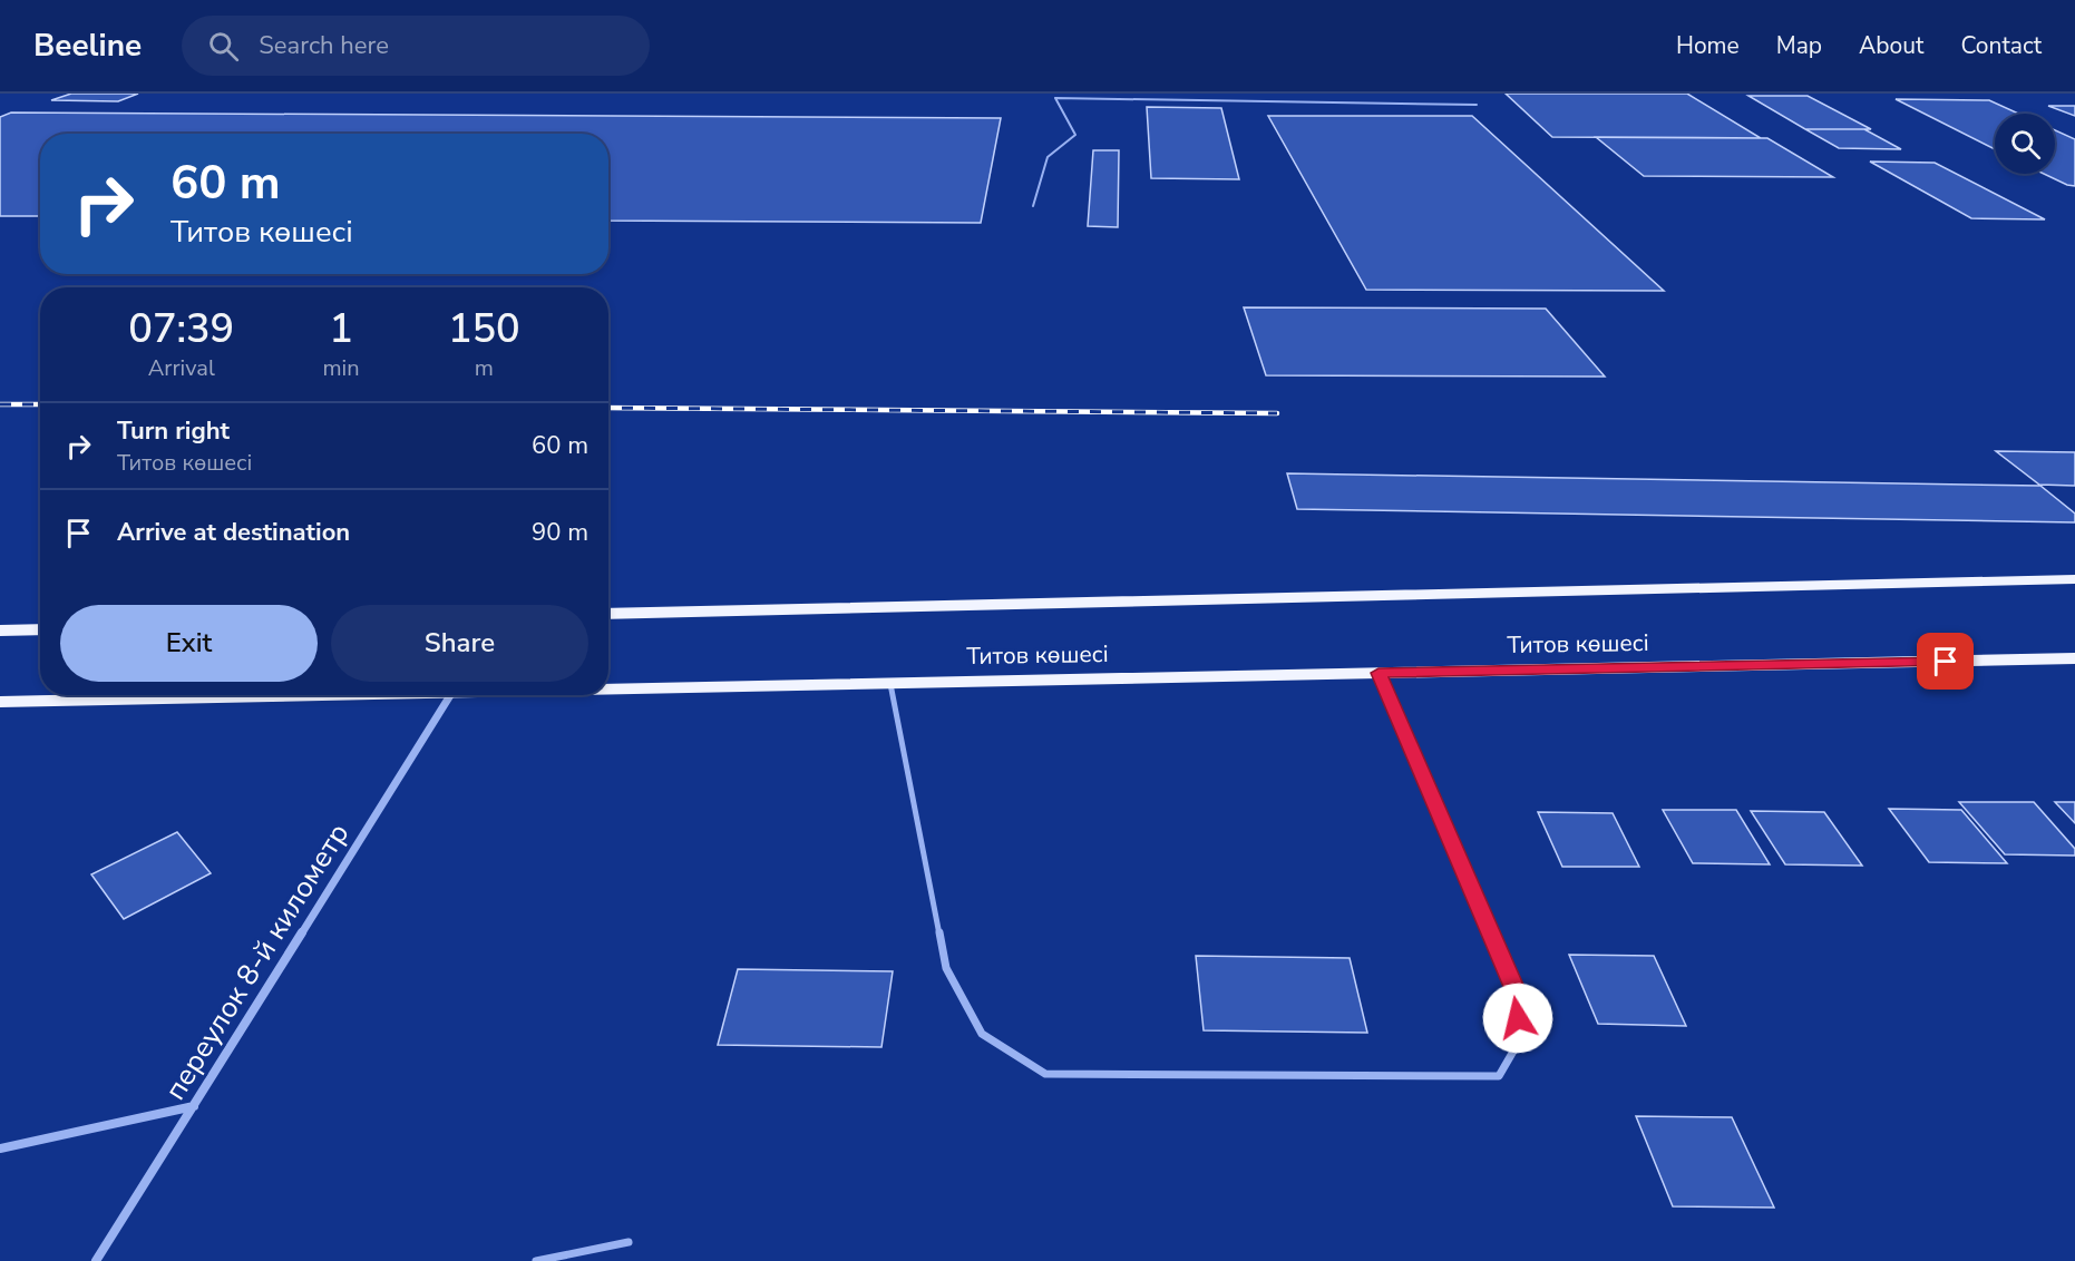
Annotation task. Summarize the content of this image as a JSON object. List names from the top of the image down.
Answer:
{
  "streets": {
    "highway": ["Титов көшесі"],
    "street": ["переулок 8-й километр"]
  },
  "page": {
    "header": "Beeline",
    "search": "Search here",
    "nav": [
      "Home",
      "Map",
      "About",
      "Contact"
    ],
    "turn": ["60 m", "Титов көшесі"],
    "eta": [
      "07:39",
      "Arrival",
      "1",
      "min",
      "150",
      "m"
    ],
    "list": [
      {
        "name": "Turn right",
        "note": "Титов көшесі",
        "value": "60 m"
      },
      {
        "name": "Arrive at destination",
        "value": "90 m"
      }
    ],
    "buttons": ["Exit", "Share"]
  }
}
